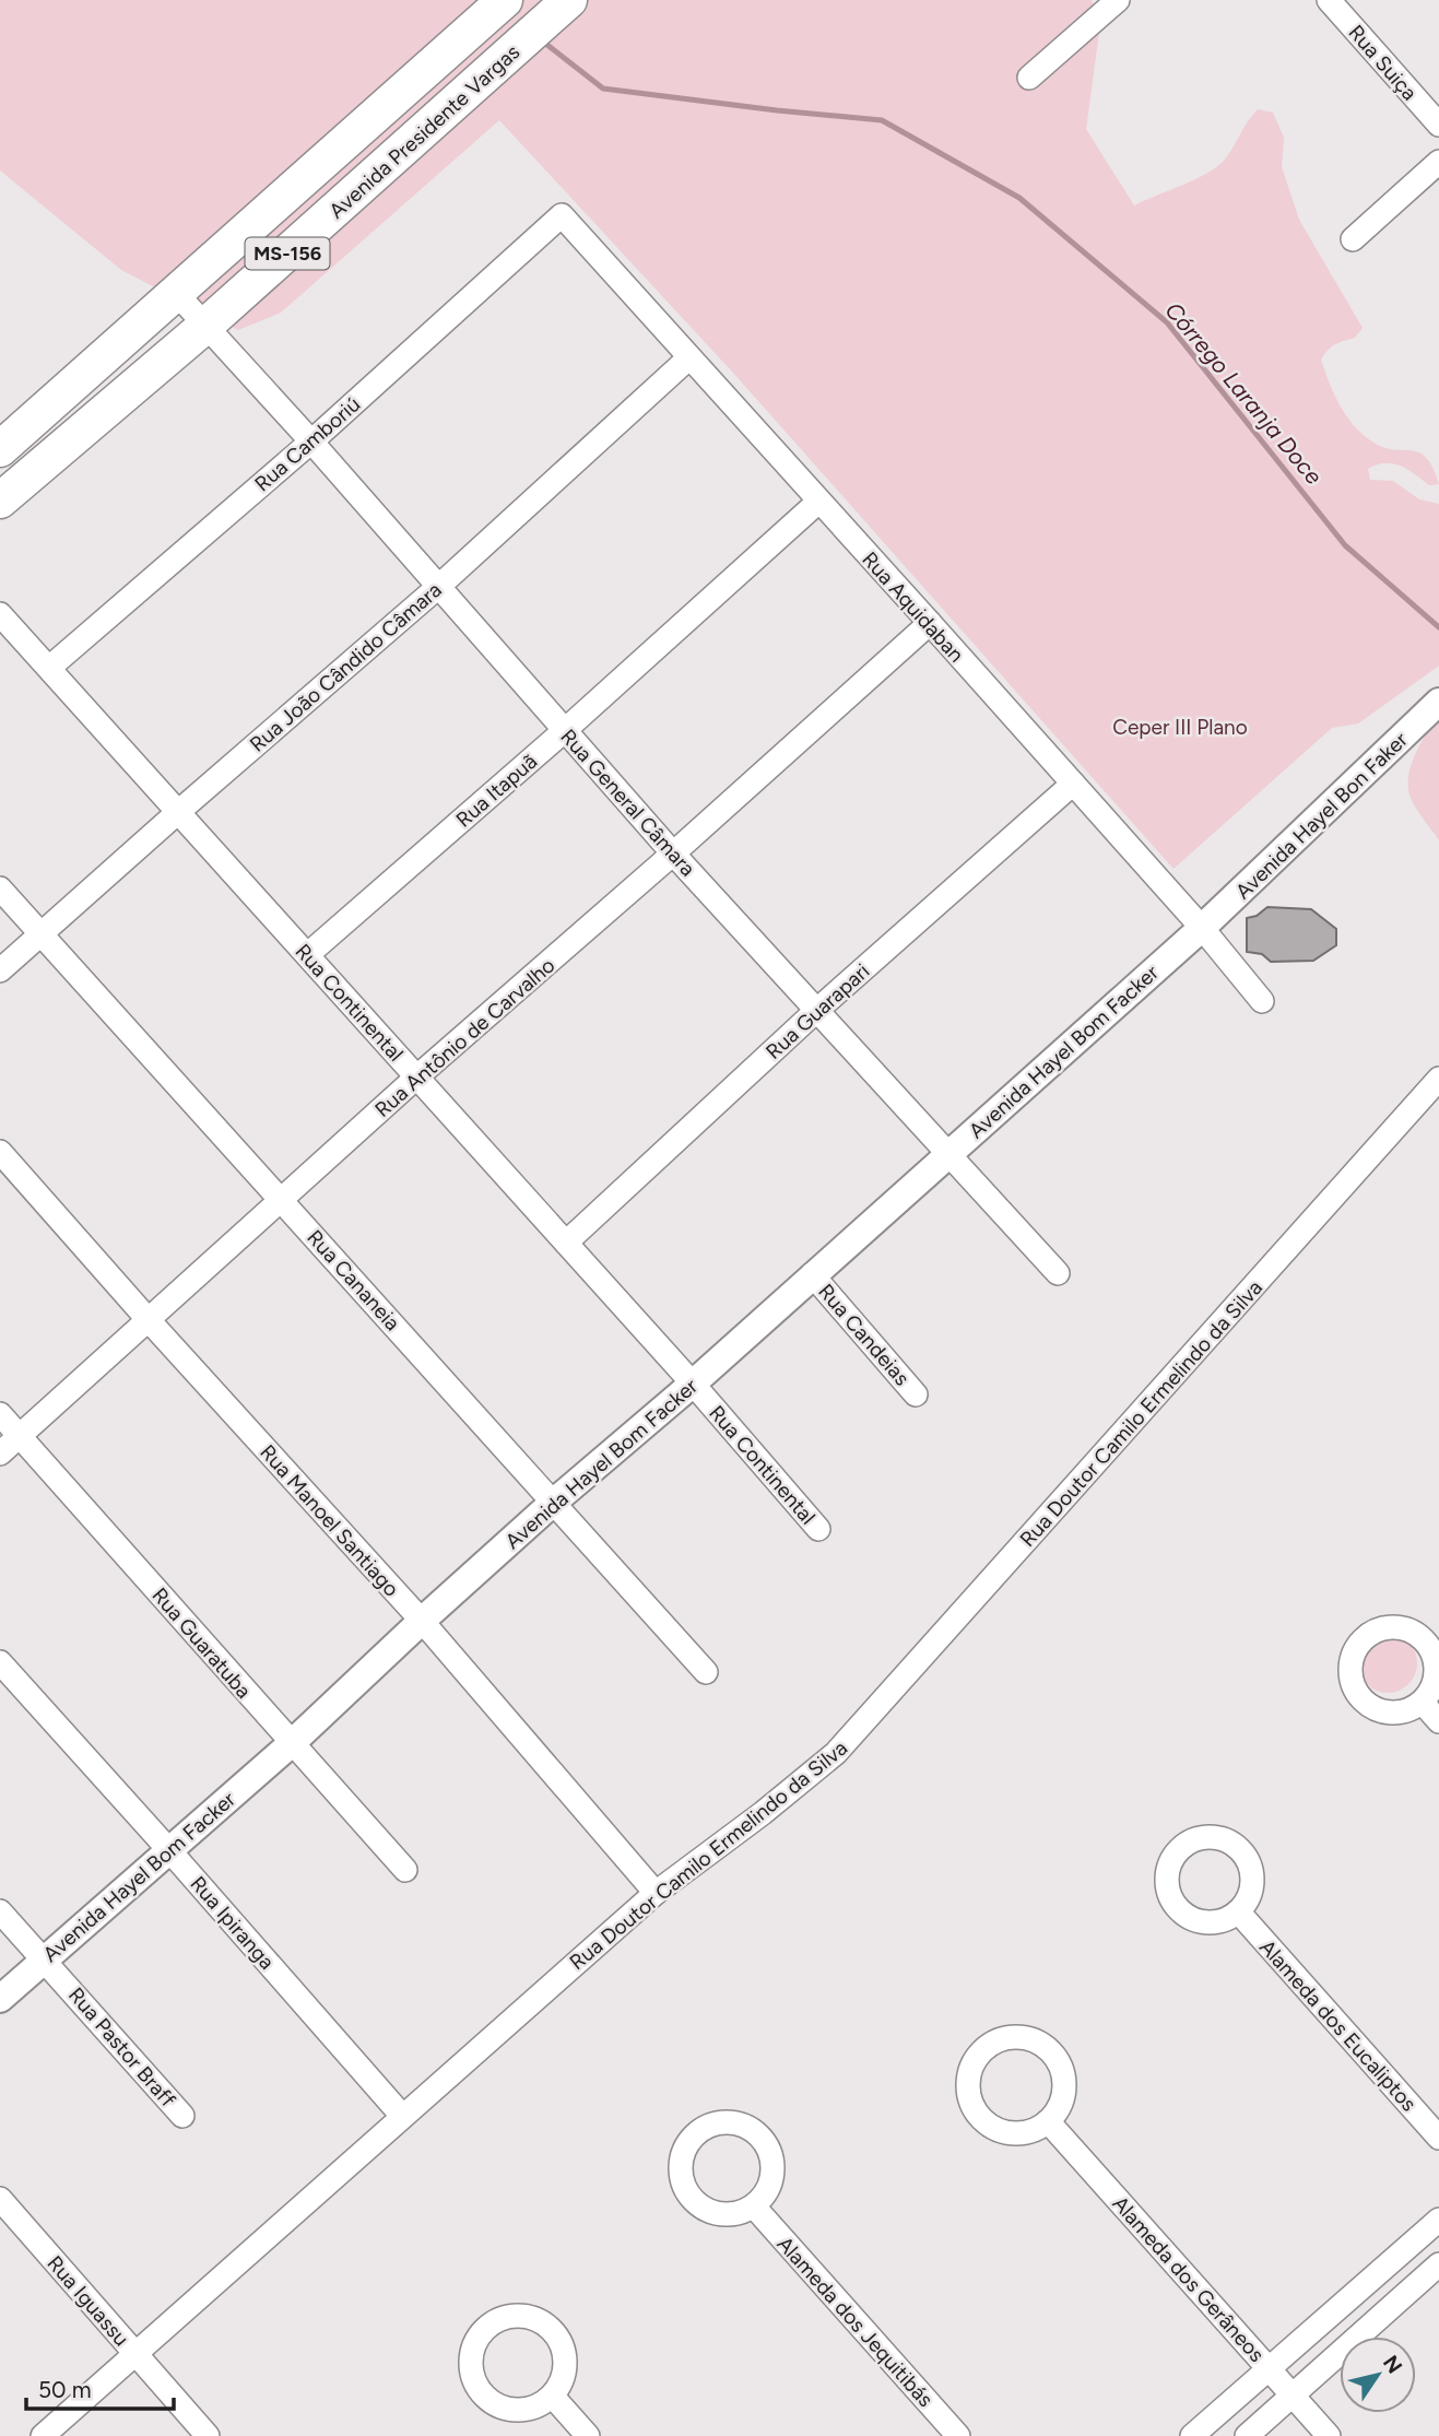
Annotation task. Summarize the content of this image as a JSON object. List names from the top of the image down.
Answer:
{
  "streets": {
    "main road": ["Avenida Presidente Vargas", "MS-156"],
    "street": [
      "Rua Suiça",
      "Rua Camboriú",
      "Rua Aquidaban",
      "Rua João Cândido Câmara",
      "Rua Itapuã",
      "Rua General Câmara",
      "Avenida Hayel Bon Faker",
      "Rua Continental",
      "Rua Guarapari",
      "Rua Antônio de Carvalho",
      "Avenida Hayel Bom Facker",
      "Rua Cananeia",
      "Rua Candeias",
      "Rua Doutor Camilo Ermelindo da Silva",
      "Rua Manoel Santiago",
      "Rua Guaratuba",
      "Rua Ipiranga",
      "Alameda dos Eucaliptos",
      "Rua Pastor Braff",
      "Alameda dos Gerâneos",
      "Rua Iguassu",
      "Alameda dos Jequitibás"
    ]
  },
  "crossings": [
    ["Avenida Presidente Vargas", "Rua General Câmara"],
    ["Rua Camboriú", "Rua Aquidaban"],
    ["Rua Camboriú", "Rua General Câmara"],
    ["Rua Camboriú", "Rua Continental"],
    ["Rua Aquidaban", "Rua João Cândido Câmara"],
    ["Rua Aquidaban", "Rua Itapuã"],
    ["Rua Aquidaban", "Avenida Hayel Bon Faker"],
    ["Rua Aquidaban", "Rua Guarapari"],
    ["Rua Aquidaban", "Rua Antônio de Carvalho"],
    ["Rua Aquidaban", "Avenida Hayel Bom Facker"],
    ["Rua João Cândido Câmara", "Rua General Câmara"],
    ["Rua João Cândido Câmara", "Rua Continental"],
    ["Rua João Cândido Câmara", "Rua Cananeia"],
    ["Rua Itapuã", "Rua General Câmara"],
    ["Rua Itapuã", "Rua Continental"],
    ["Rua General Câmara", "Rua Guarapari"],
    ["Rua General Câmara", "Rua Antônio de Carvalho"],
    ["Rua General Câmara", "Avenida Hayel Bom Facker"],
    ["Avenida Hayel Bon Faker", "Avenida Hayel Bom Facker"],
    ["Rua Continental", "Rua Guarapari"],
    ["Rua Continental", "Rua Antônio de Carvalho"],
    ["Rua Continental", "Avenida Hayel Bom Facker"],
    ["Rua Antônio de Carvalho", "Rua Cananeia"],
    ["Rua Antônio de Carvalho", "Rua Manoel Santiago"],
    ["Rua Antônio de Carvalho", "Rua Guaratuba"],
    ["Avenida Hayel Bom Facker", "Rua Cananeia"],
    ["Avenida Hayel Bom Facker", "Rua Candeias"],
    ["Avenida Hayel Bom Facker", "Rua Manoel Santiago"],
    ["Avenida Hayel Bom Facker", "Rua Guaratuba"],
    ["Avenida Hayel Bom Facker", "Rua Ipiranga"],
    ["Avenida Hayel Bom Facker", "Rua Pastor Braff"],
    ["Rua Doutor Camilo Ermelindo da Silva", "Rua Manoel Santiago"],
    ["Rua Doutor Camilo Ermelindo da Silva", "Rua Ipiranga"],
    ["Rua Doutor Camilo Ermelindo da Silva", "Rua Iguassu"]
  ],
  "water": ["Córrego Laranja Doce"],
  "parks": ["Ceper III Plano"],
  "scale_bar": "50 m",
  "north": "top right"
}
